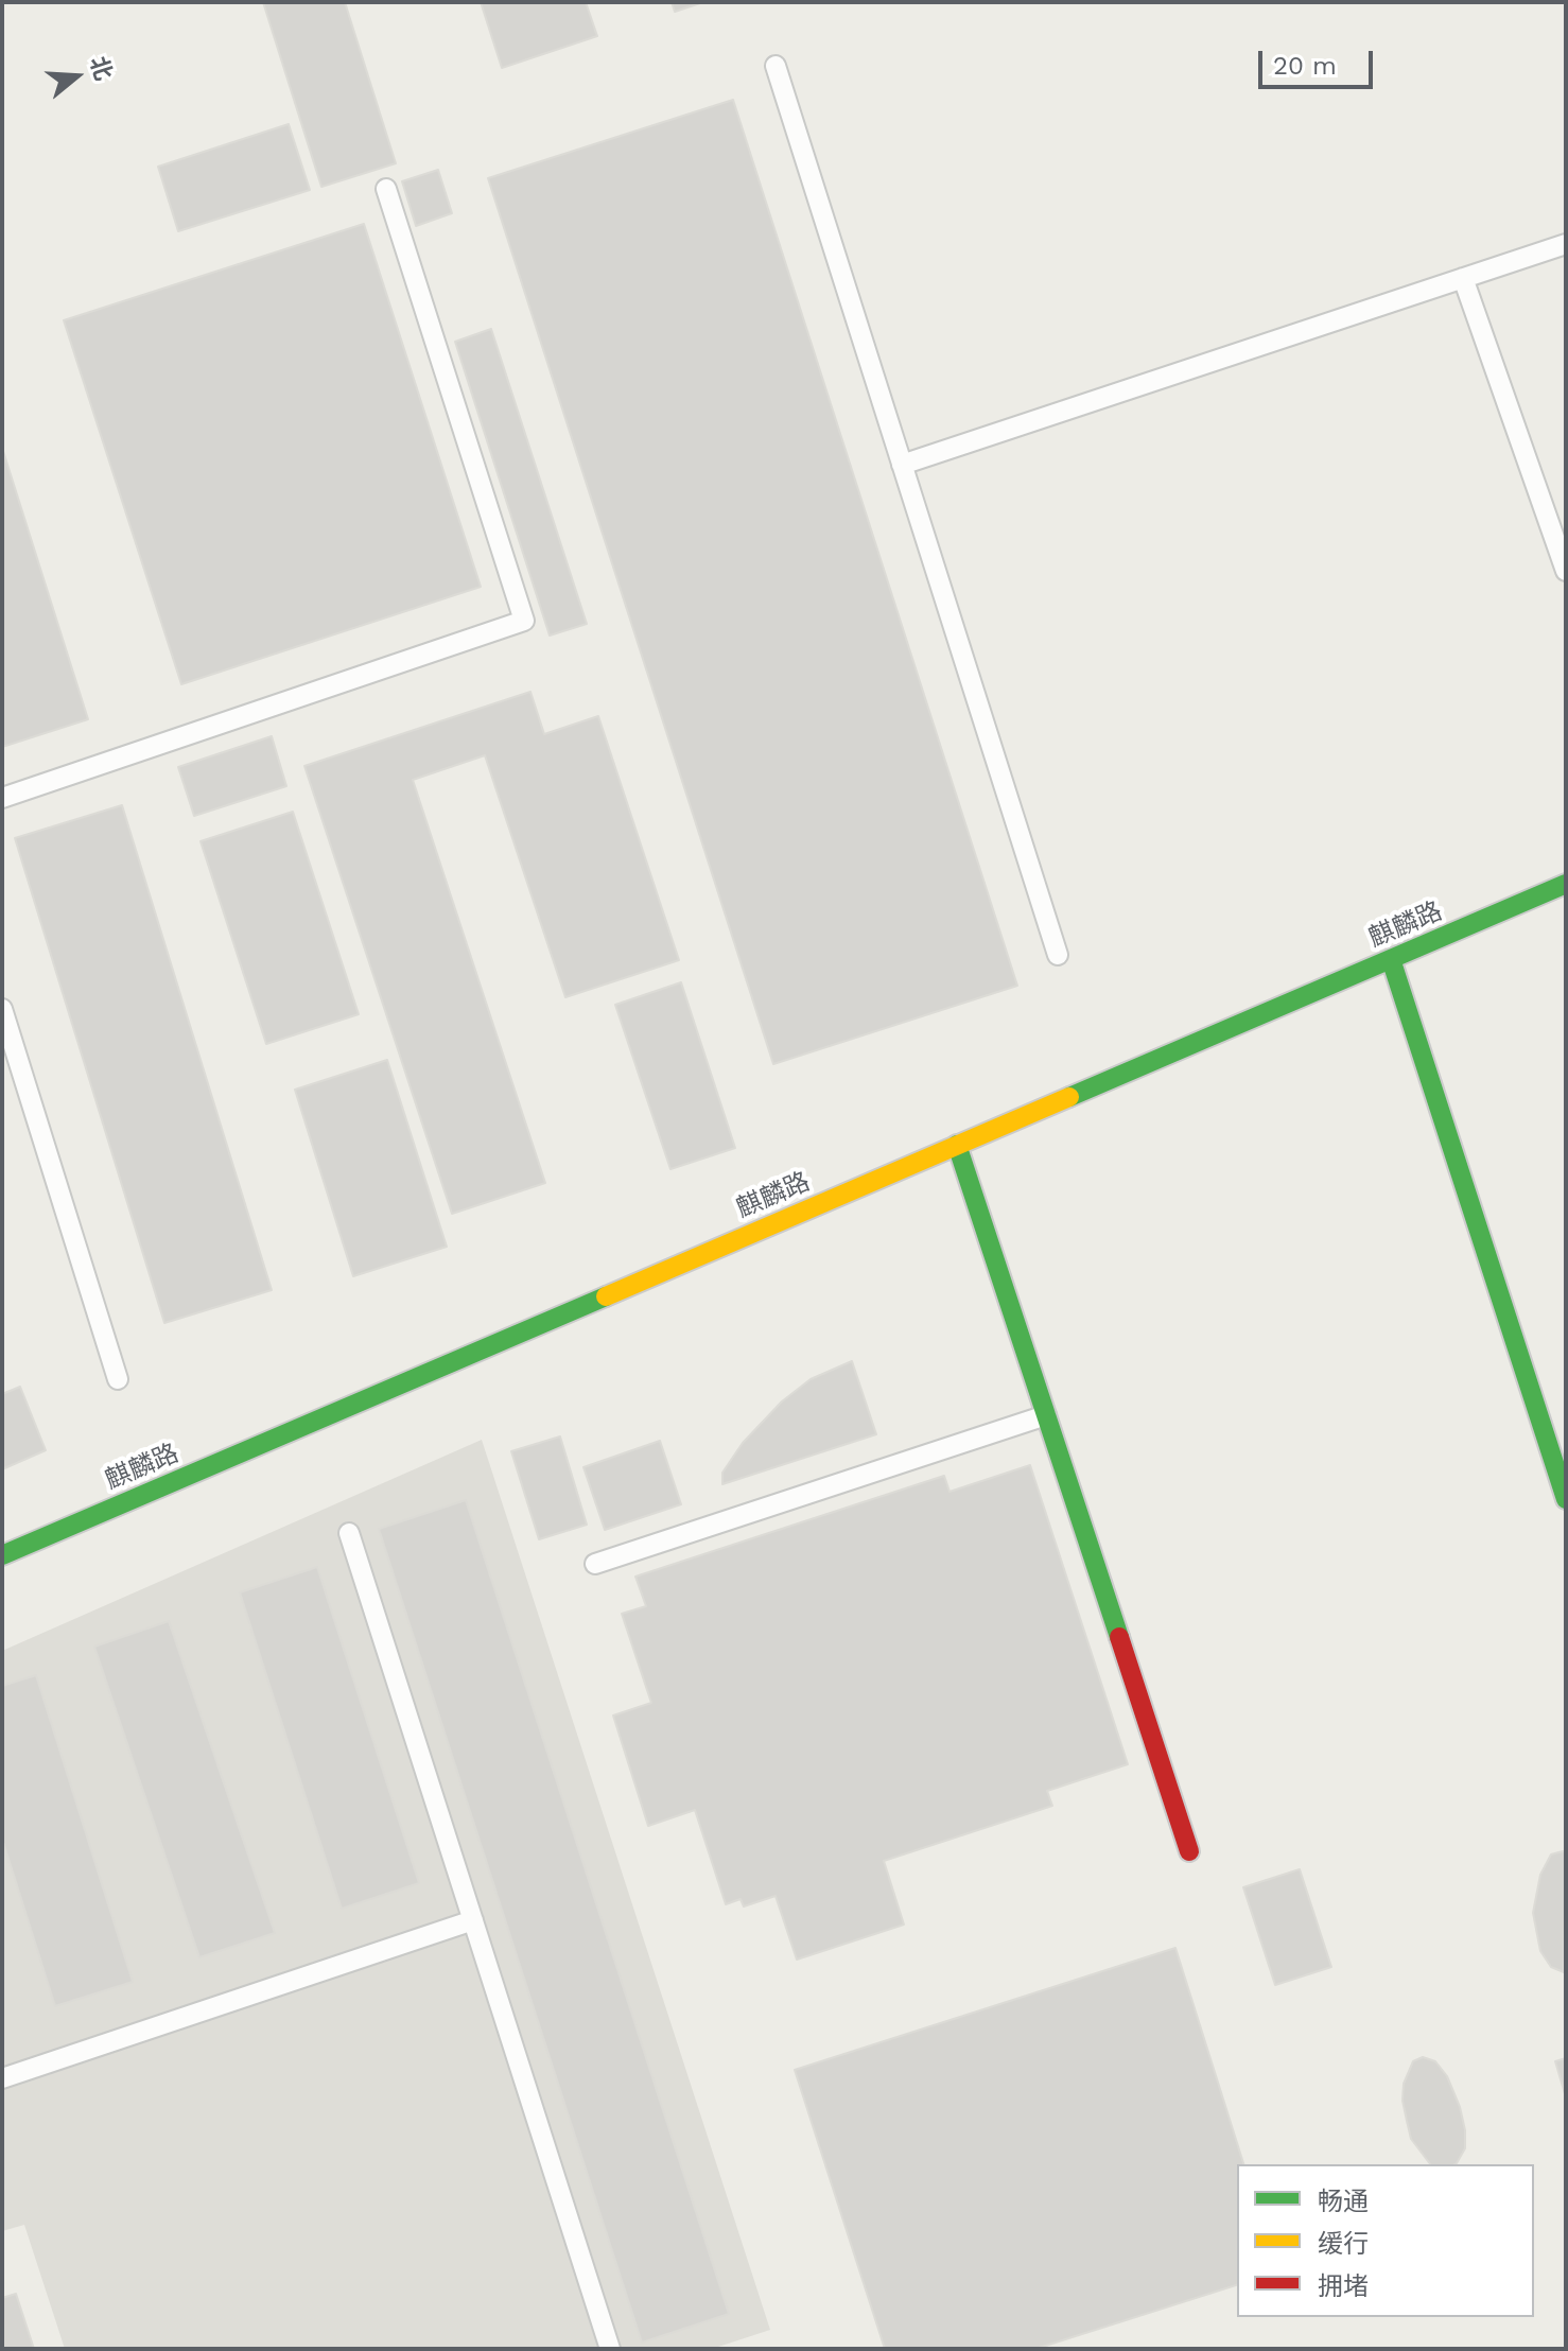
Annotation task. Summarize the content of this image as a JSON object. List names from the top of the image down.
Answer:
{
  "streets": {
    "street": ["麒麟路"]
  },
  "legend": ["畅通", "缓行", "拥堵"],
  "scale_bar": "20 m",
  "north": "right"
}
